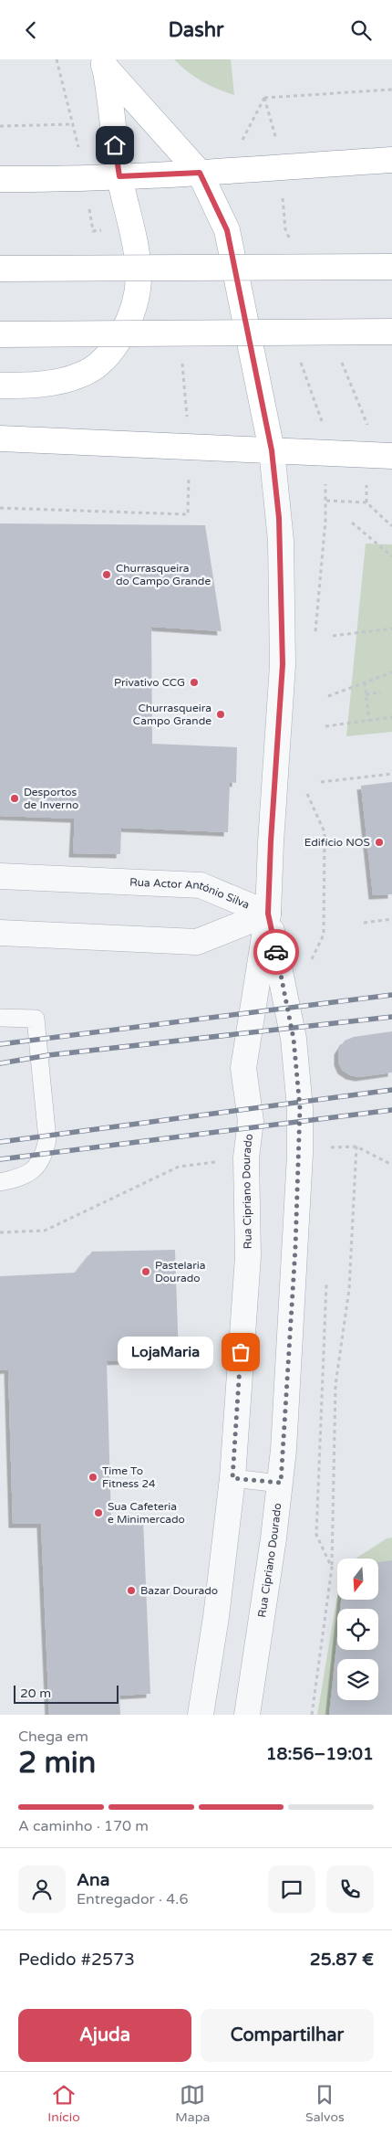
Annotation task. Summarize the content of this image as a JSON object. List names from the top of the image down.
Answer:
{
  "streets": {
    "street": ["Rua Actor António Silva", "Rua Cipriano Dourado"]
  },
  "crossings": [
    ["Rua Actor António Silva", "Rua Cipriano Dourado"]
  ],
  "places": [
    "Churrasqueira do Campo Grande",
    "Privativo CCG",
    "Churrasqueira Campo Grande",
    "Desportos de Inverno",
    "Edifício NOS",
    "Pastelaria Dourado",
    "LojaMaria",
    "Time To Fitness 24",
    "Sua Cafeteria e Minimercado",
    "Bazar Dourado"
  ],
  "scale_bar": "20 m",
  "north": "bottom",
  "page": {
    "header": "Dashr",
    "bubble": "LojaMaria",
    "scale": "20 m",
    "heading": ["2 min", "Chega em", "18:56–19:01"],
    "panel": [
      "Ana",
      "Entregador · 4.6",
      "Pedido #2573",
      "25.87 €"
    ],
    "bar": "A caminho · 170 m",
    "buttons": ["Ajuda", "Compartilhar"],
    "tabs": ["Início", "Mapa", "Salvos"]
  }
}
